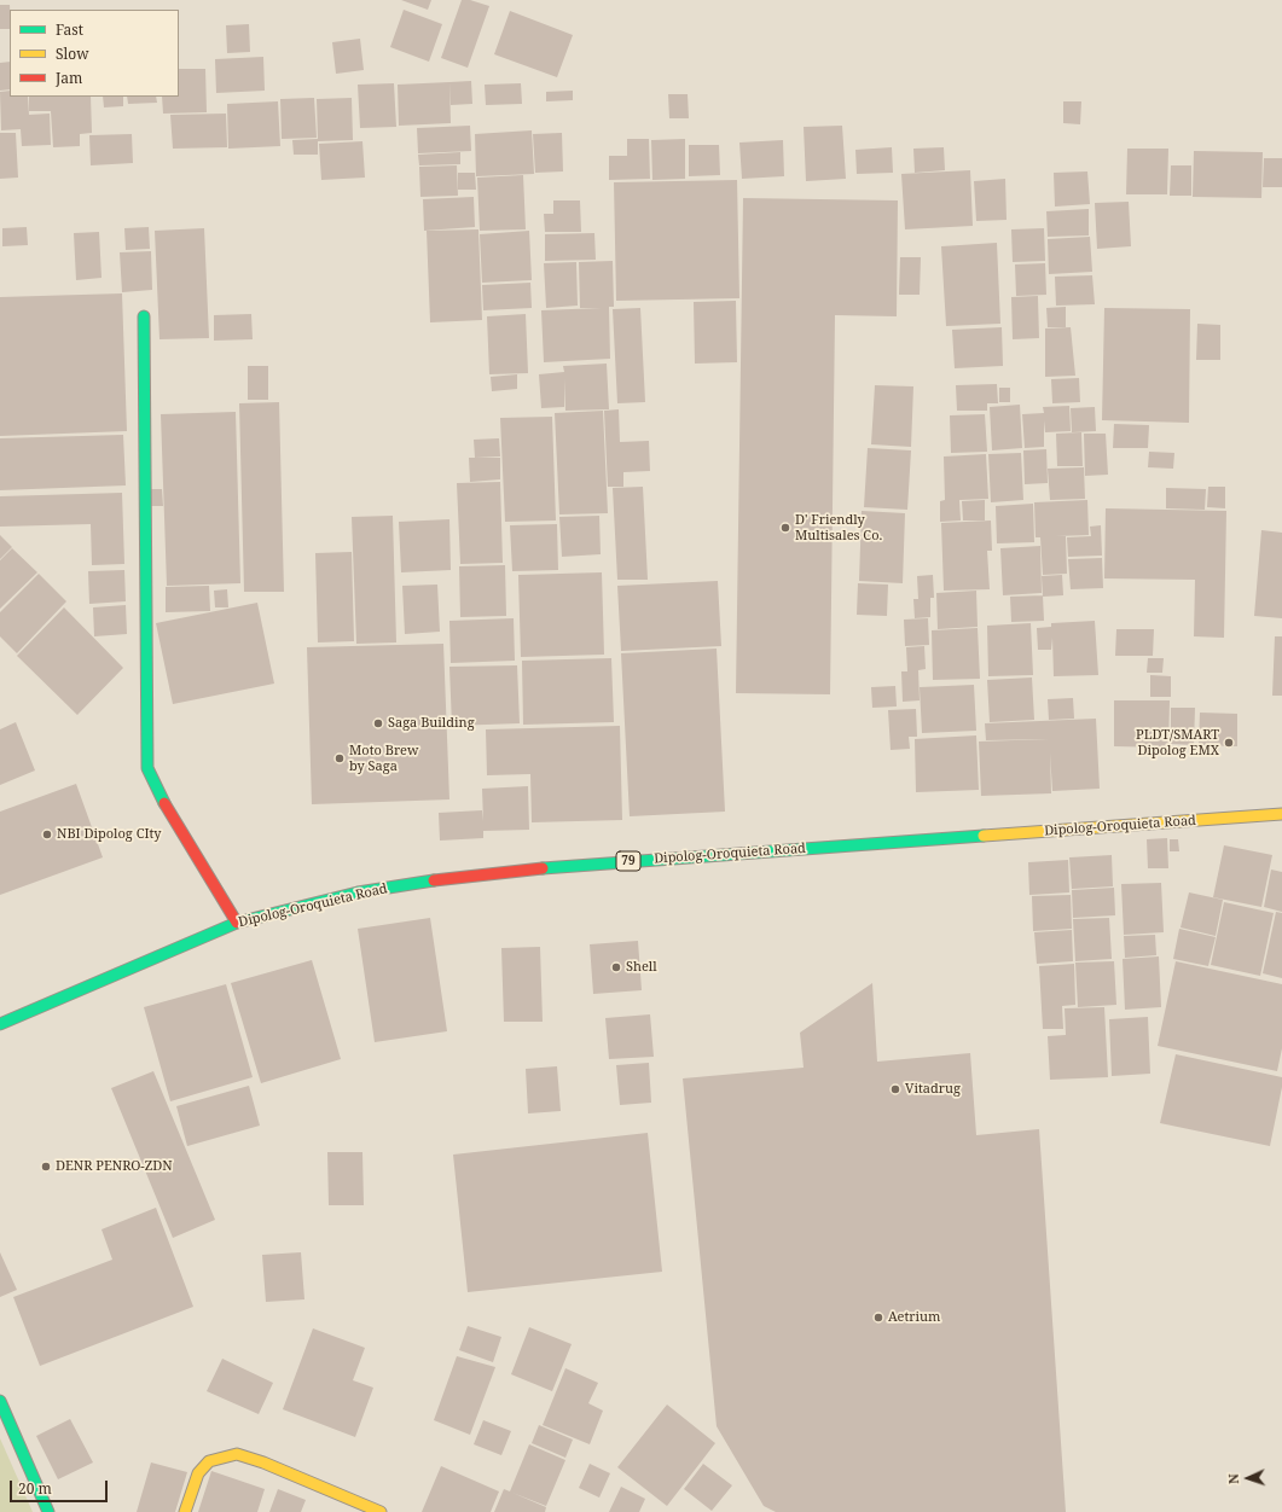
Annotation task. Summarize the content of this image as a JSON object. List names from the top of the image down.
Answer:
{
  "streets": {
    "main road": ["Dipolog-Oroquieta Road", "79"]
  },
  "places": [
    "D' Friendly Multisales Co.",
    "Saga Building",
    "PLDT/SMART Dipolog EMX",
    "Moto Brew by Saga",
    "NBI Dipolog CIty",
    "Shell",
    "Vitadrug",
    "DENR PENRO-ZDN",
    "Aetrium"
  ],
  "legend": ["Fast", "Slow", "Jam"],
  "scale_bar": "20 m",
  "north": "left"
}
